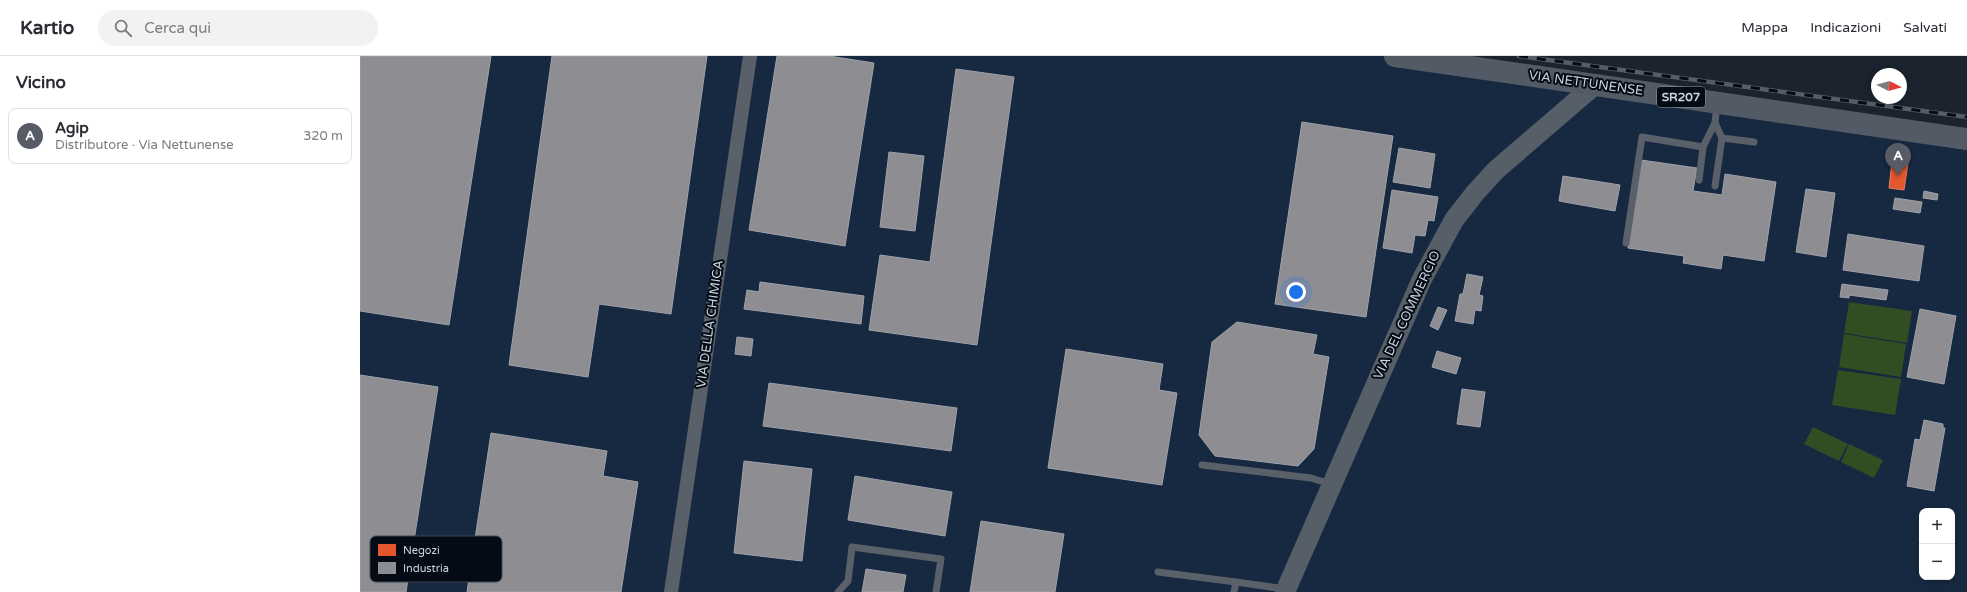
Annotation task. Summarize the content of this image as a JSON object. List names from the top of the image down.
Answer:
{
  "streets": {
    "main road": ["VIA NETTUNENSE", "SR207"],
    "street": ["VIA DEL COMMERCIO", "VIA DELLA CHIMICA"]
  },
  "crossings": [
    ["VIA NETTUNENSE", "VIA DEL COMMERCIO"]
  ],
  "legend": ["Negozi", "Industria"],
  "north": "right",
  "page": {
    "header": "Kartio",
    "search": "Cerca qui",
    "nav": ["Mappa", "Indicazioni", "Salvati"],
    "heading": "Vicino",
    "list": [
      {
        "mark": "A",
        "name": "Agip",
        "note": "Distributore · Via Nettunense",
        "value": "320 m"
      }
    ],
    "pins": "A",
    "map_buttons": ["+", "−"]
  }
}
